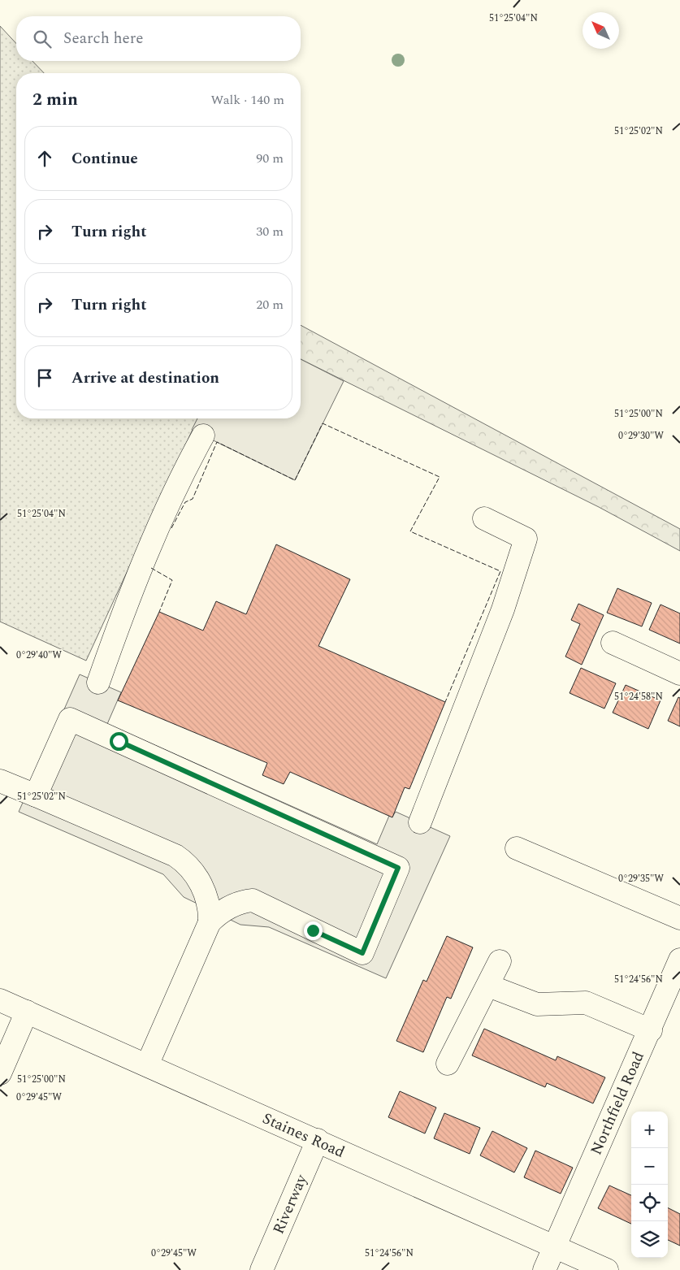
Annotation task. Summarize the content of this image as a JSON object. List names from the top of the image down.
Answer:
{
  "streets": {
    "street": ["Northfield Road", "Staines Road", "Riverway"]
  },
  "crossings": [
    ["Northfield Road", "Staines Road"],
    ["Staines Road", "Riverway"]
  ],
  "north": "top left",
  "page": {
    "search": "Search here",
    "heading": ["2 min", "Walk · 140 m"],
    "list": [
      ["Continue", "90 m"],
      ["Turn right", "30 m"],
      ["Turn right", "20 m"],
      "Arrive at destination"
    ],
    "map_buttons": ["+", "−"]
  },
  "coordinates": [
    "51°25'04\"N",
    "51°25'02\"N",
    "51°25'00\"N",
    "0°29'30\"W",
    "0°29'40\"W",
    "51°24'58\"N",
    "0°29'35\"W",
    "51°24'56\"N",
    "0°29'45\"W"
  ]
}
